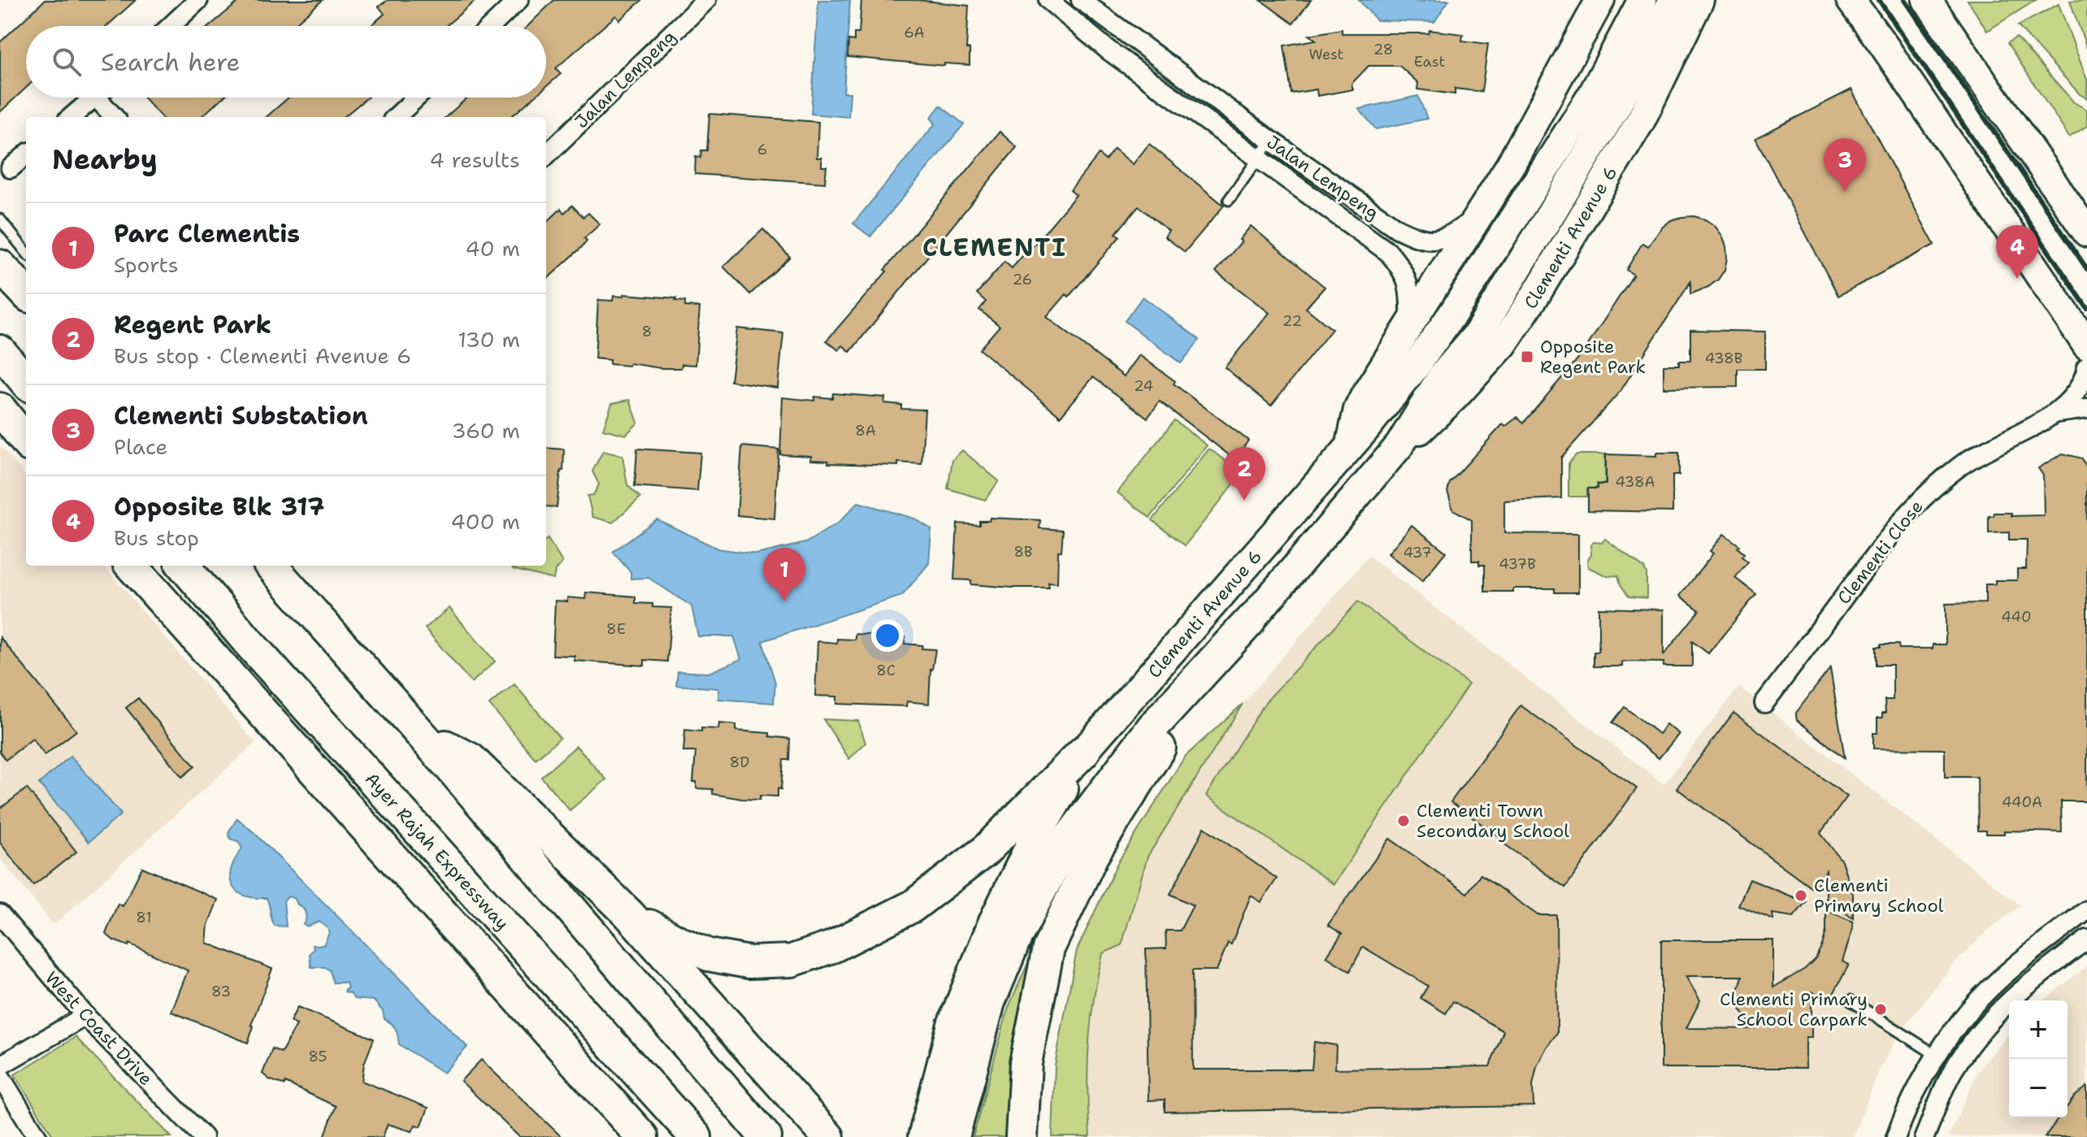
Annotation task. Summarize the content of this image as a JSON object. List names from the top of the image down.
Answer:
{
  "streets": {
    "highway": ["Ayer Rajah Expressway"],
    "main road": ["Clementi Avenue 6"],
    "street": ["Jalan Lempeng", "Clementi Close", "West Coast Drive"]
  },
  "crossings": [
    ["Jalan Lempeng", "Clementi Avenue 6"]
  ],
  "districts": ["CLEMENTI"],
  "places": {
    "transit": ["Opposite Regent Park"],
    "other": ["Clementi Town Secondary School", "Clementi Primary School", "Clementi Primary School Carpark"]
  },
  "house_numbers": [
    "6A",
    "28",
    "West",
    "East",
    "6",
    "26",
    "22",
    "8",
    "438B",
    "24",
    "8A",
    "438A",
    "8B",
    "437",
    "437B",
    "440",
    "8E",
    "8C",
    "8D",
    "440A",
    "81",
    "83",
    "85"
  ],
  "page": {
    "search": "Search here",
    "heading": ["Nearby", "4 results"],
    "pins": [
      "3",
      "4",
      "2",
      "1"
    ],
    "list": [
      {
        "mark": "1",
        "name": "Parc Clementis",
        "note": "Sports",
        "value": "40 m"
      },
      {
        "mark": "2",
        "name": "Regent Park",
        "note": "Bus stop · Clementi Avenue 6",
        "value": "130 m"
      },
      {
        "mark": "3",
        "name": "Clementi Substation",
        "note": "Place",
        "value": "360 m"
      },
      {
        "mark": "4",
        "name": "Opposite Blk 317",
        "note": "Bus stop",
        "value": "400 m"
      }
    ],
    "map_buttons": ["+", "−"]
  }
}
